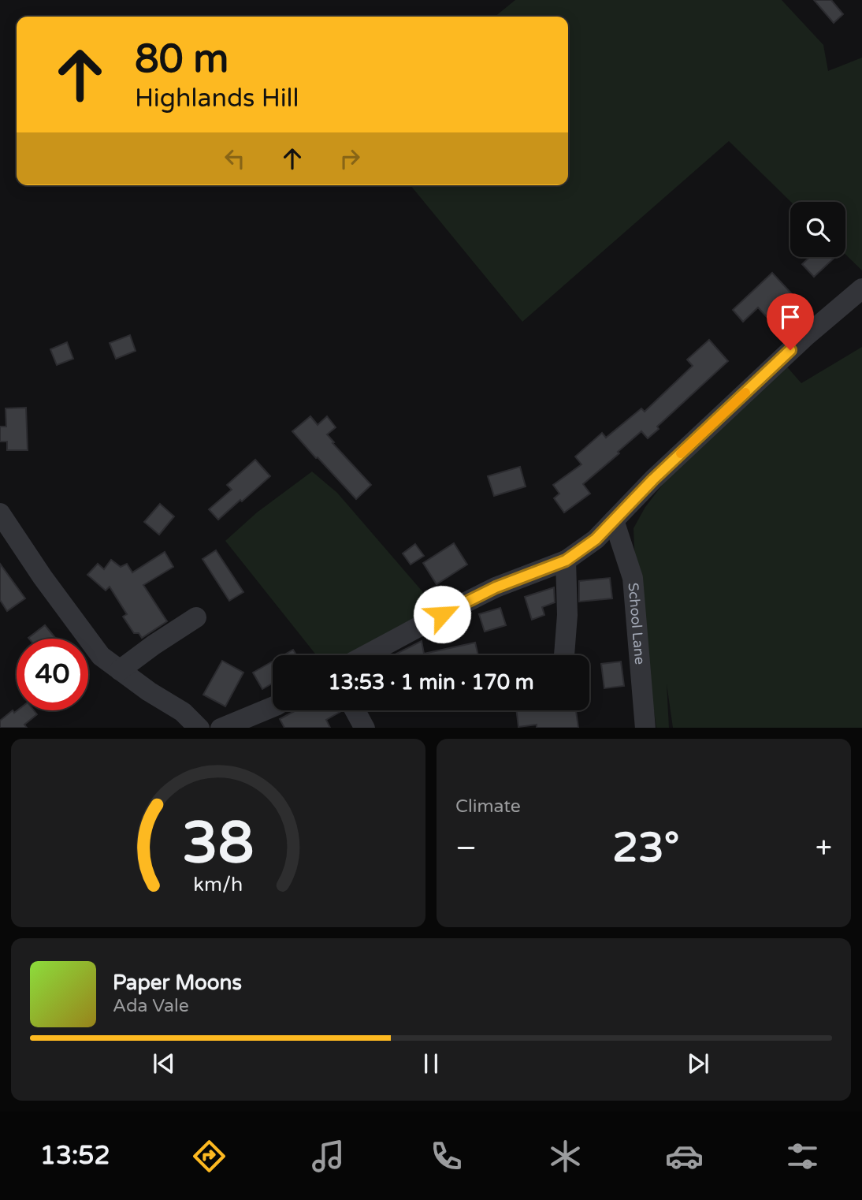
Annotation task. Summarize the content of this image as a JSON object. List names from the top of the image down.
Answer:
{
  "streets": {
    "street": ["School Lane"]
  },
  "page": {
    "turn": ["80 m", "Highlands Hill"],
    "limit": "40",
    "trip": "13:53 · 1 min · 170 m",
    "tile": "Climate",
    "heat": ["−", "23°", "+"],
    "song": ["Paper Moons", "Ada Vale"],
    "tabs": "13:52",
    "gauge": ["38", "km/h"]
  }
}
